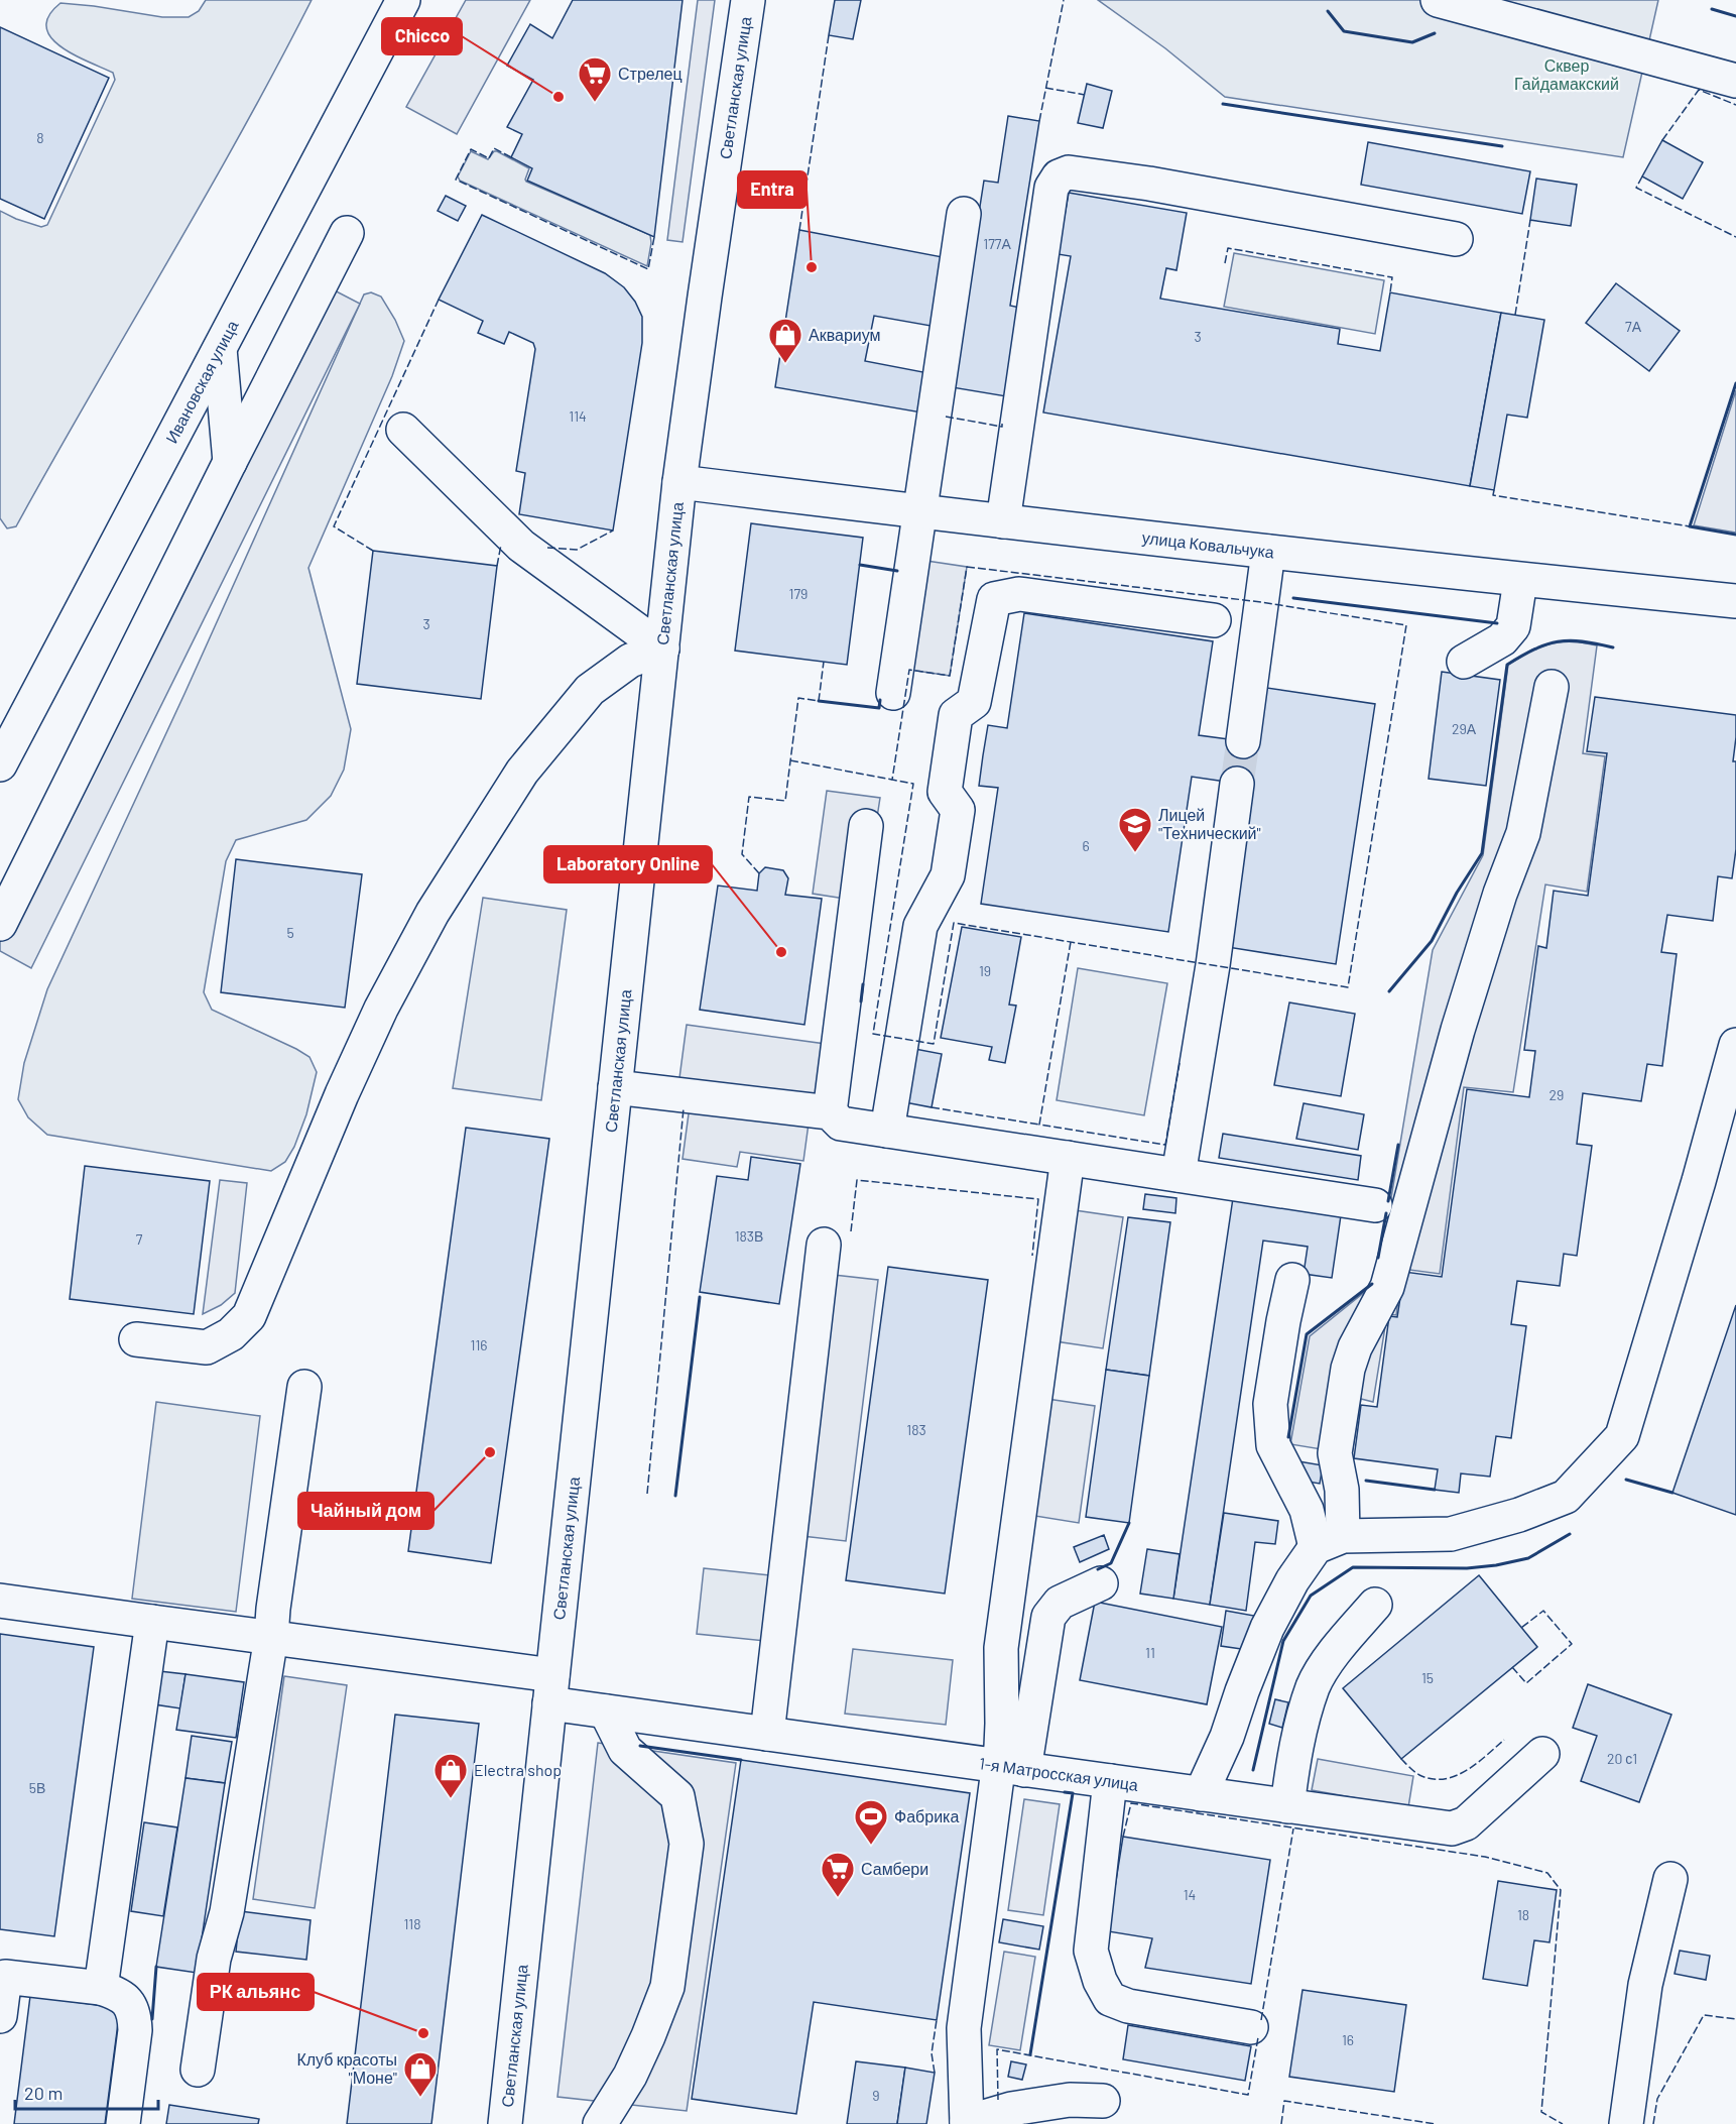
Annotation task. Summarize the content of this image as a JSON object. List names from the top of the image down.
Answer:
{
  "streets": {
    "main road": [
      "Светланская улица",
      "Ивановская улица",
      "улица Ковальчука",
      "1-я Матросская улица"
    ]
  },
  "crossings": [
    ["Светланская улица", "улица Ковальчука"],
    ["Светланская улица", "1-я Матросская улица"]
  ],
  "parks": ["Сквер Гайдамакский"],
  "places": {
    "other": [
      "Chicco",
      "Entra",
      "Laboratory Online",
      "Чайный дом",
      "РК альянс"
    ],
    "supermarket": ["Стрелец", "Самбери"],
    "shop": ["Аквариум", "Electra shop", "Клуб красоты \"Моне\""],
    "school or university": ["Лицей \"Технический\""],
    "sports": ["Фабрика"]
  },
  "house_numbers": [
    "8",
    "177А",
    "7А",
    "3",
    "114",
    "179",
    "3",
    "29А",
    "6",
    "5",
    "19",
    "29",
    "183В",
    "7",
    "116",
    "183",
    "11",
    "15",
    "20 с1",
    "5В",
    "14",
    "18",
    "118",
    "16",
    "9"
  ],
  "scale_bar": "20 m"
}
